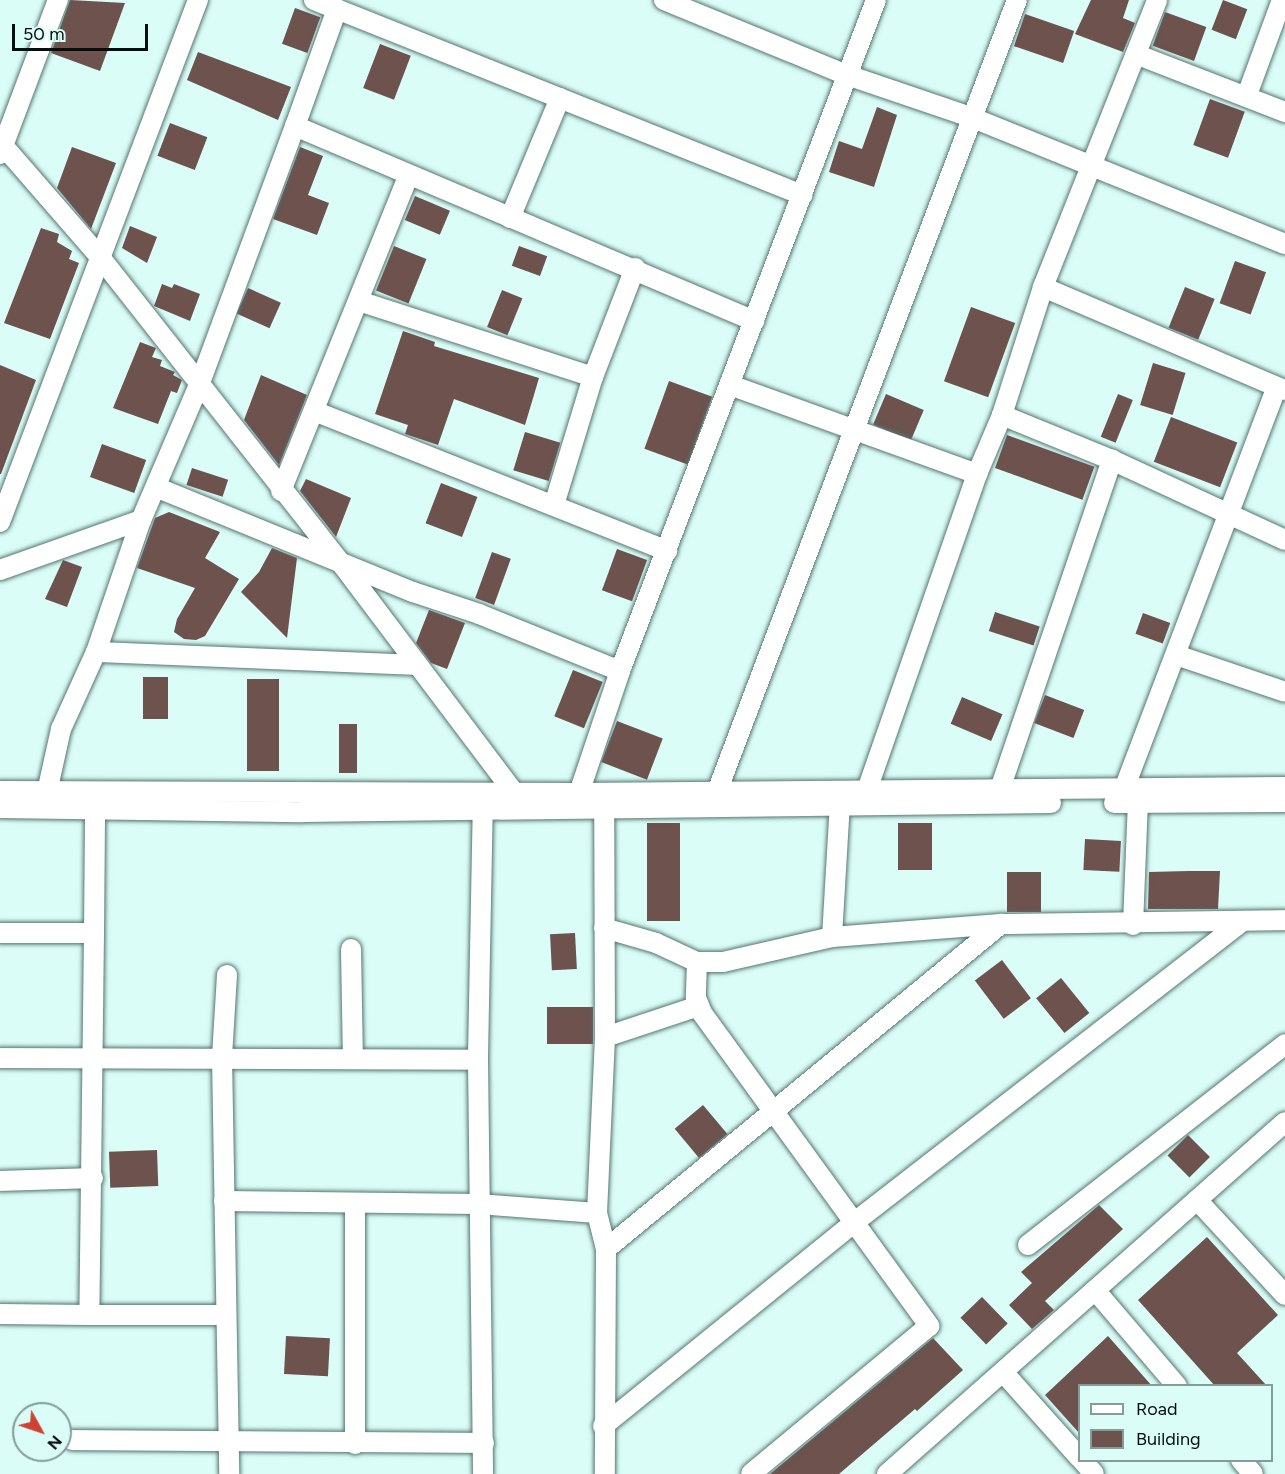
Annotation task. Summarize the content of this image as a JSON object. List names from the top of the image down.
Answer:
{
  "legend": ["Road", "Building"],
  "scale_bar": "50 m",
  "north": "bottom right"
}
